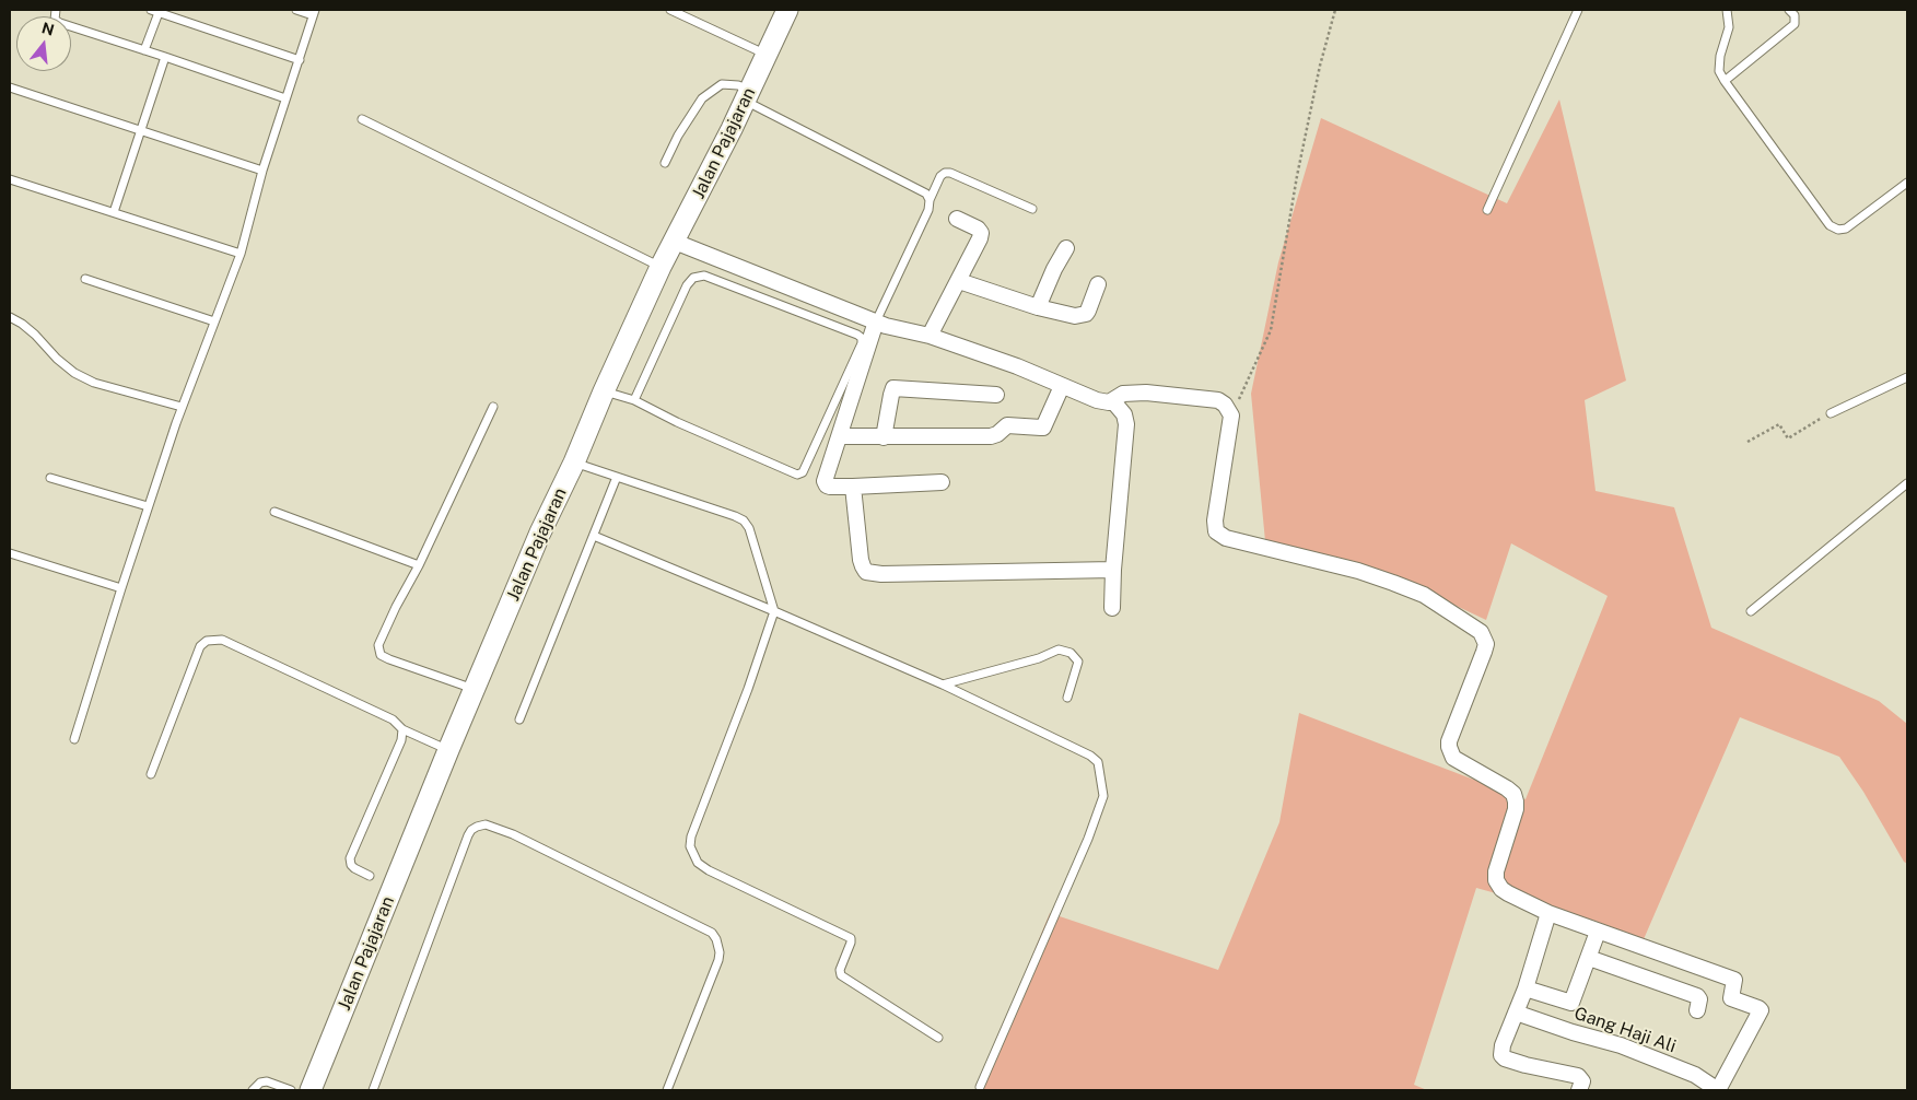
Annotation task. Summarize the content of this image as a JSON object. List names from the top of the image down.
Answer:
{
  "streets": {
    "main road": ["Jalan Pajajaran"],
    "street": ["Gang Haji Ali"]
  },
  "north": "top"
}
